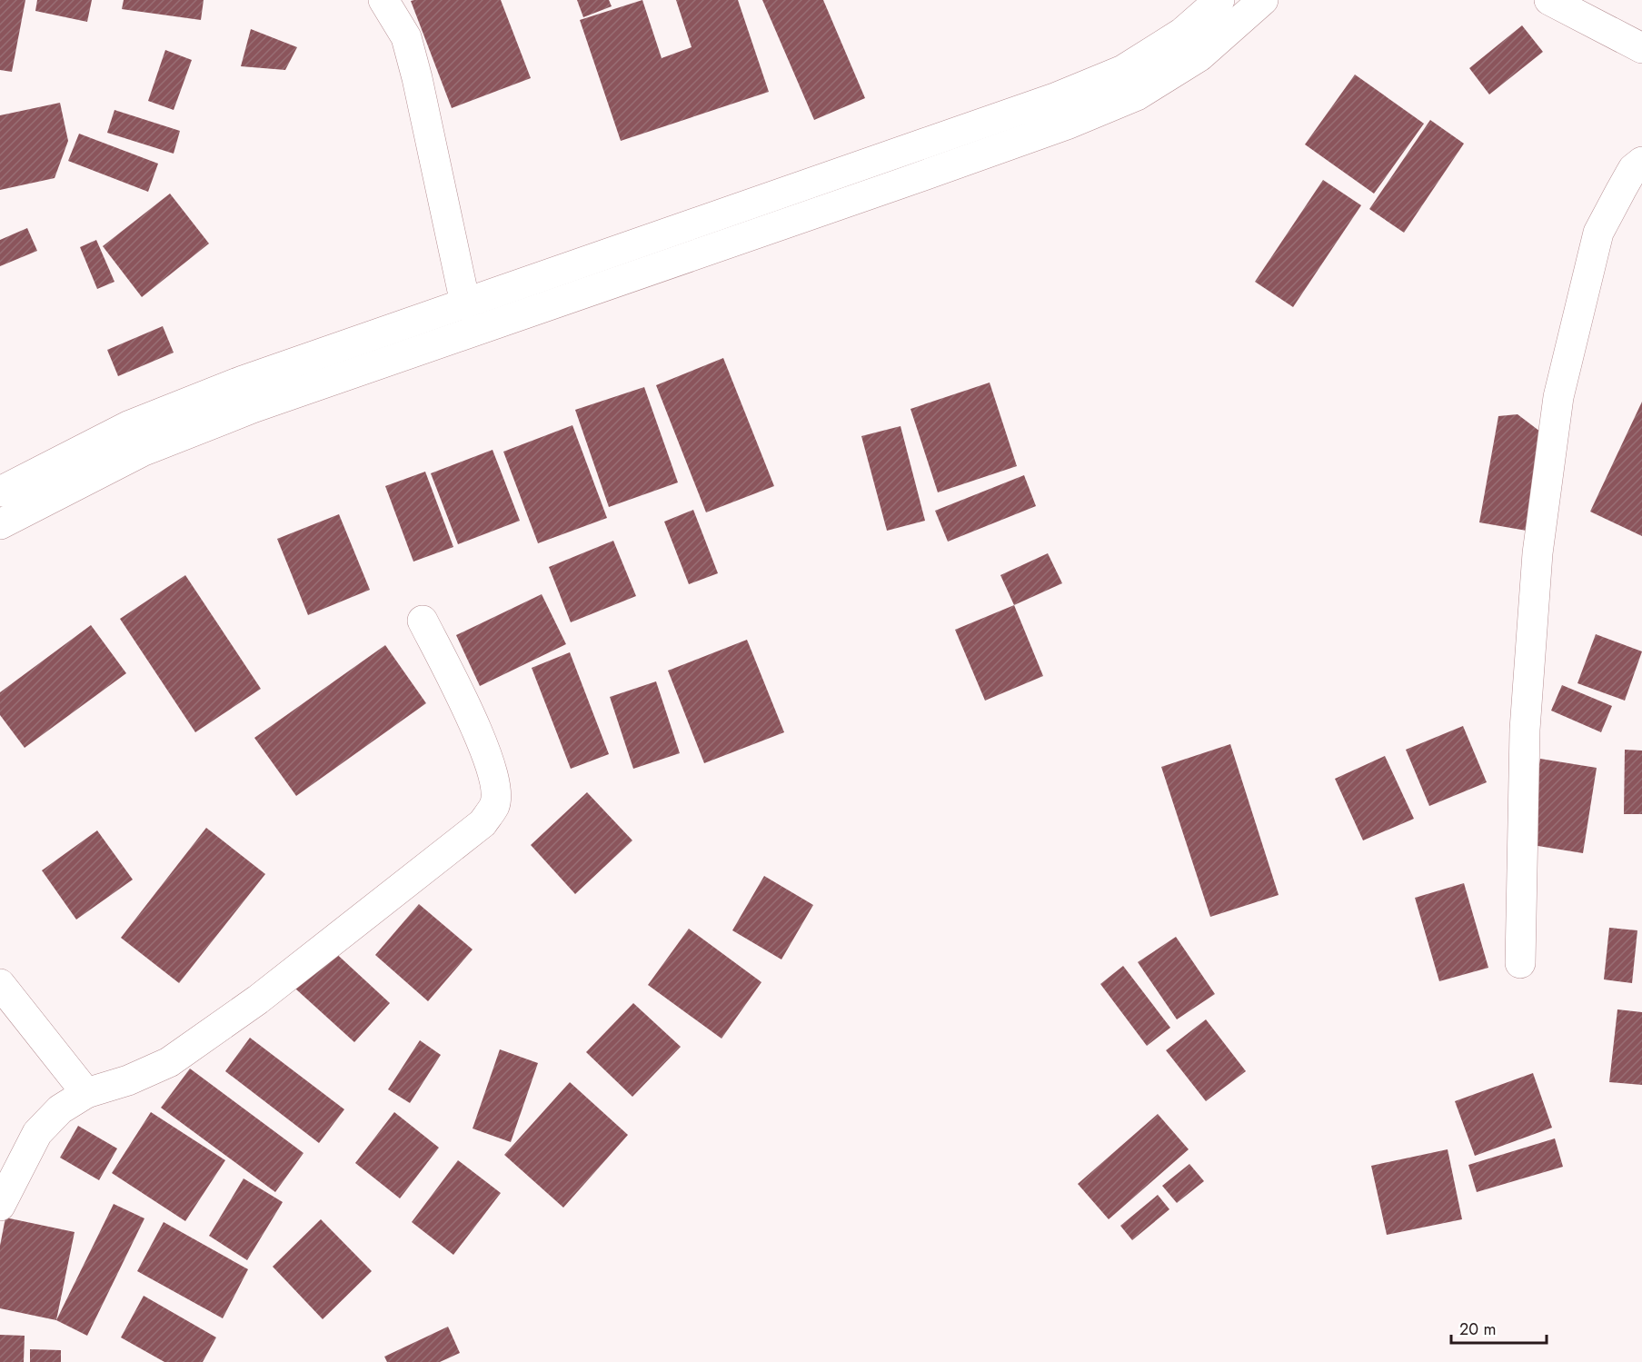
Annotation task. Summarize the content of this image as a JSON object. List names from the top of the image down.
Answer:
{
  "scale_bar": "20 m"
}
